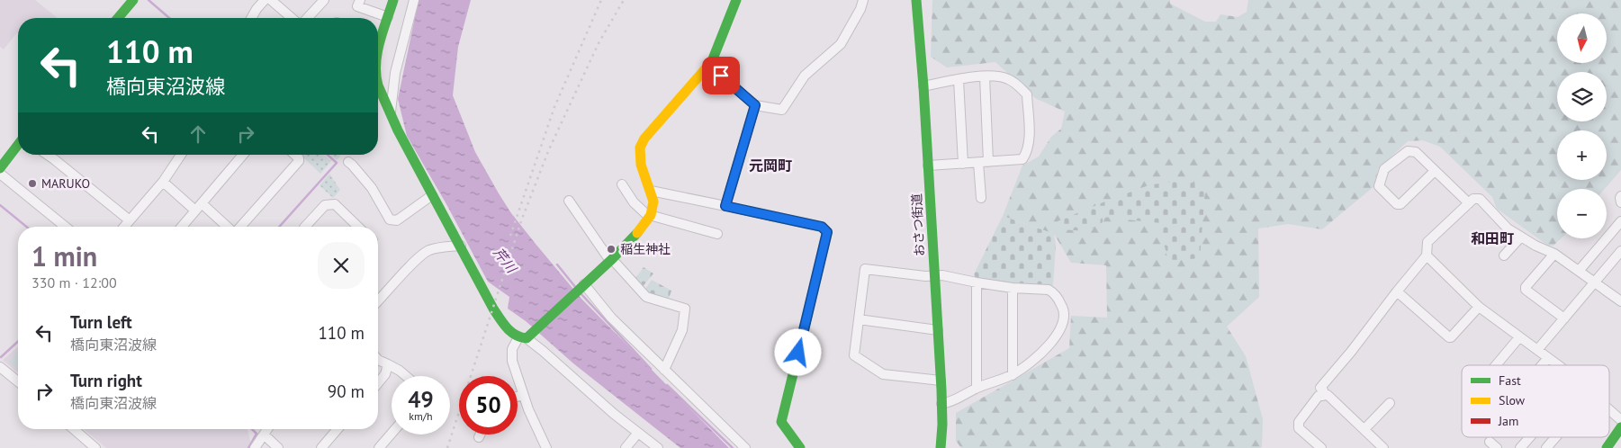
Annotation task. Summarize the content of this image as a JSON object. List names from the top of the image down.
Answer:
{
  "streets": {
    "street": ["おさつ街道"]
  },
  "districts": ["元岡町", "和田町"],
  "water": ["芹川"],
  "places": ["MARUKO", "稲生神社"],
  "legend": ["Fast", "Slow", "Jam"],
  "north": "bottom",
  "page": {
    "map_buttons": ["+", "−"],
    "turn": ["110 m", "橋向東沼波線"],
    "heading": ["1 min", "330 m · 12:00"],
    "list": [
      {
        "name": "Turn left",
        "note": "橋向東沼波線",
        "value": "110 m"
      },
      {
        "name": "Turn right",
        "note": "橋向東沼波線",
        "value": "90 m"
      }
    ],
    "speed": "49 km/h",
    "limit": "50"
  }
}
